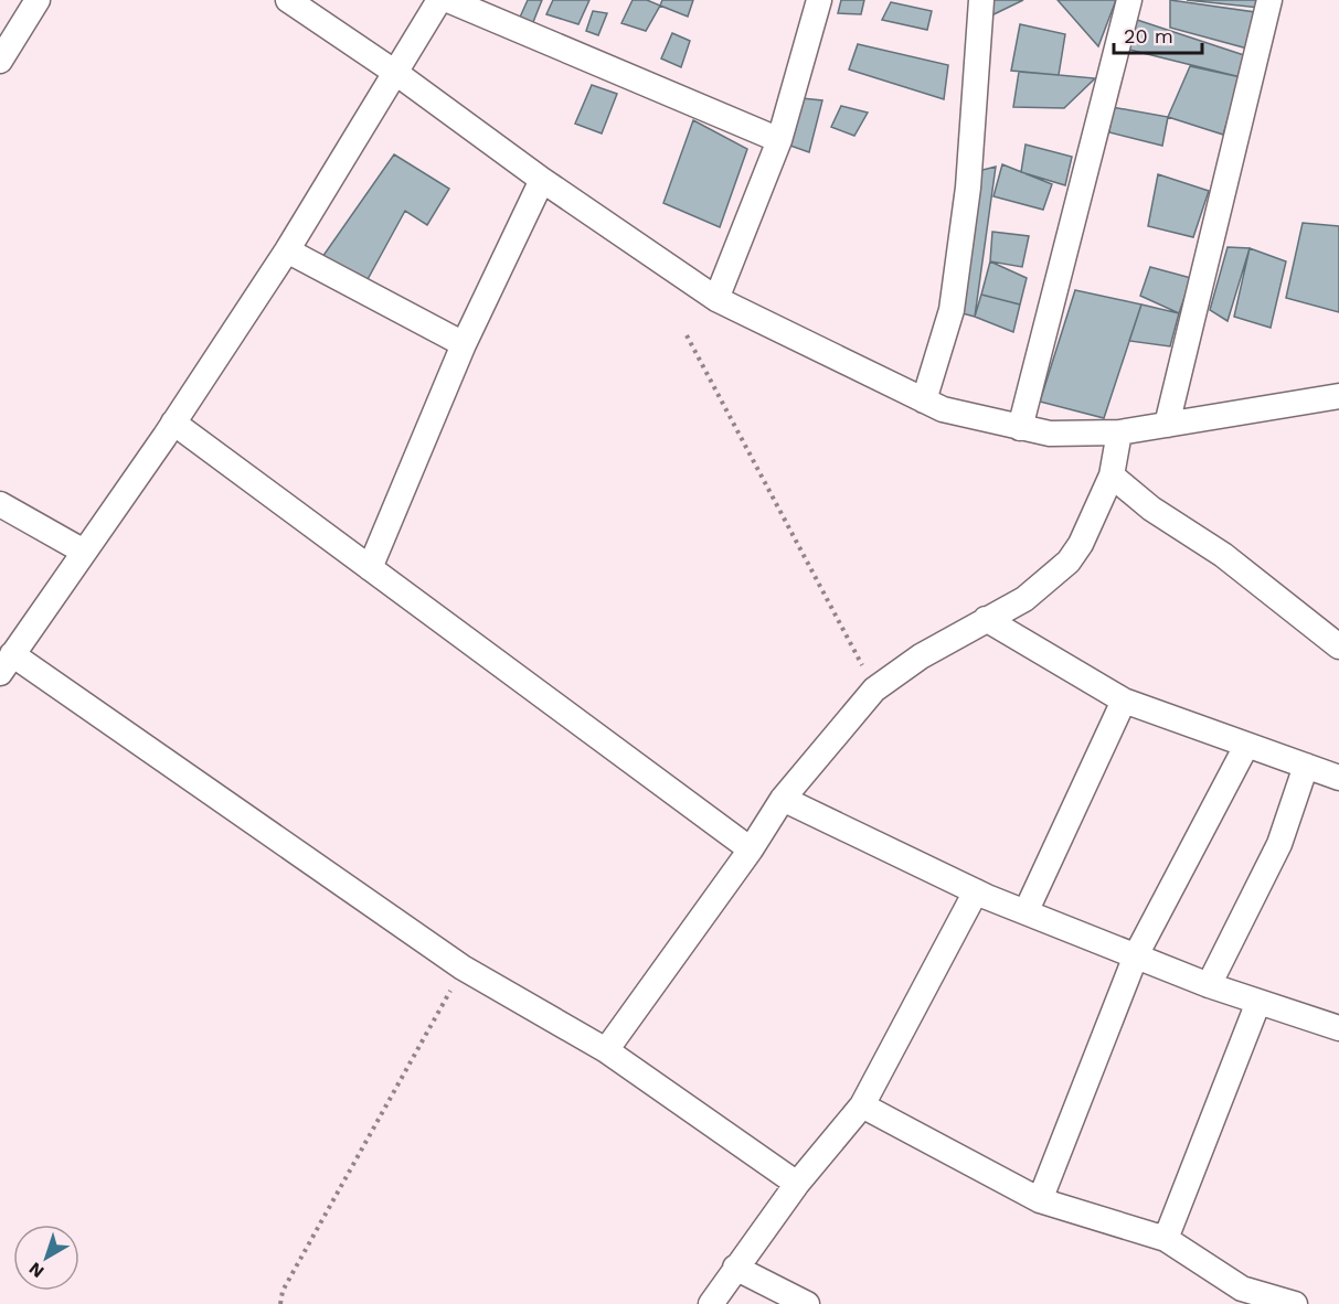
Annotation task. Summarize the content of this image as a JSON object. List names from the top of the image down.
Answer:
{
  "scale_bar": "20 m",
  "north": "bottom left"
}
